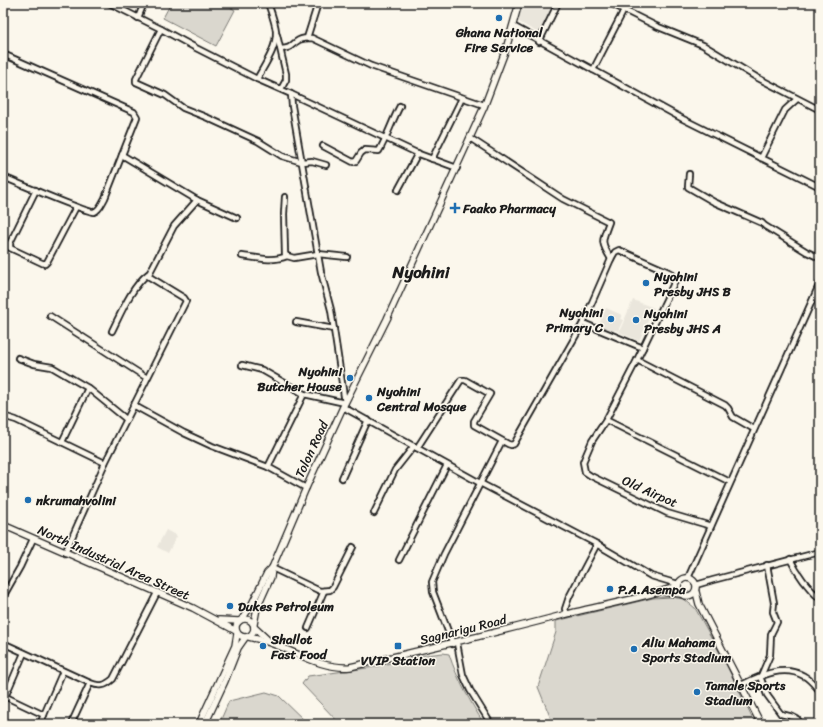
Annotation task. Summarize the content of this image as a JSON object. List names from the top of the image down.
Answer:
{
  "streets": {
    "main road": ["Tolon Road", "North Industrial Area Street", "Sagnarigu Road"],
    "street": ["Old Airpot"]
  },
  "crossings": [
    ["North Industrial Area Street", "Sagnarigu Road"]
  ],
  "districts": ["Nyohini"],
  "places": {
    "other": [
      "Ghana National Fire Service",
      "Nyohini Presby JHS B",
      "Nyohini Primary C",
      "Nyohini Presby JHS A",
      "Nyohini Butcher House",
      "Nyohini Central Mosque",
      "nkrumahvolini",
      "P.A.Asempa",
      "Dukes Petroleum",
      "Shallot Fast Food",
      "Aliu Mahama Sports Stadium",
      "Tamale Sports Stadium"
    ],
    "health": ["Faako Pharmacy"],
    "transit": ["VVIP Station"]
  }
}
